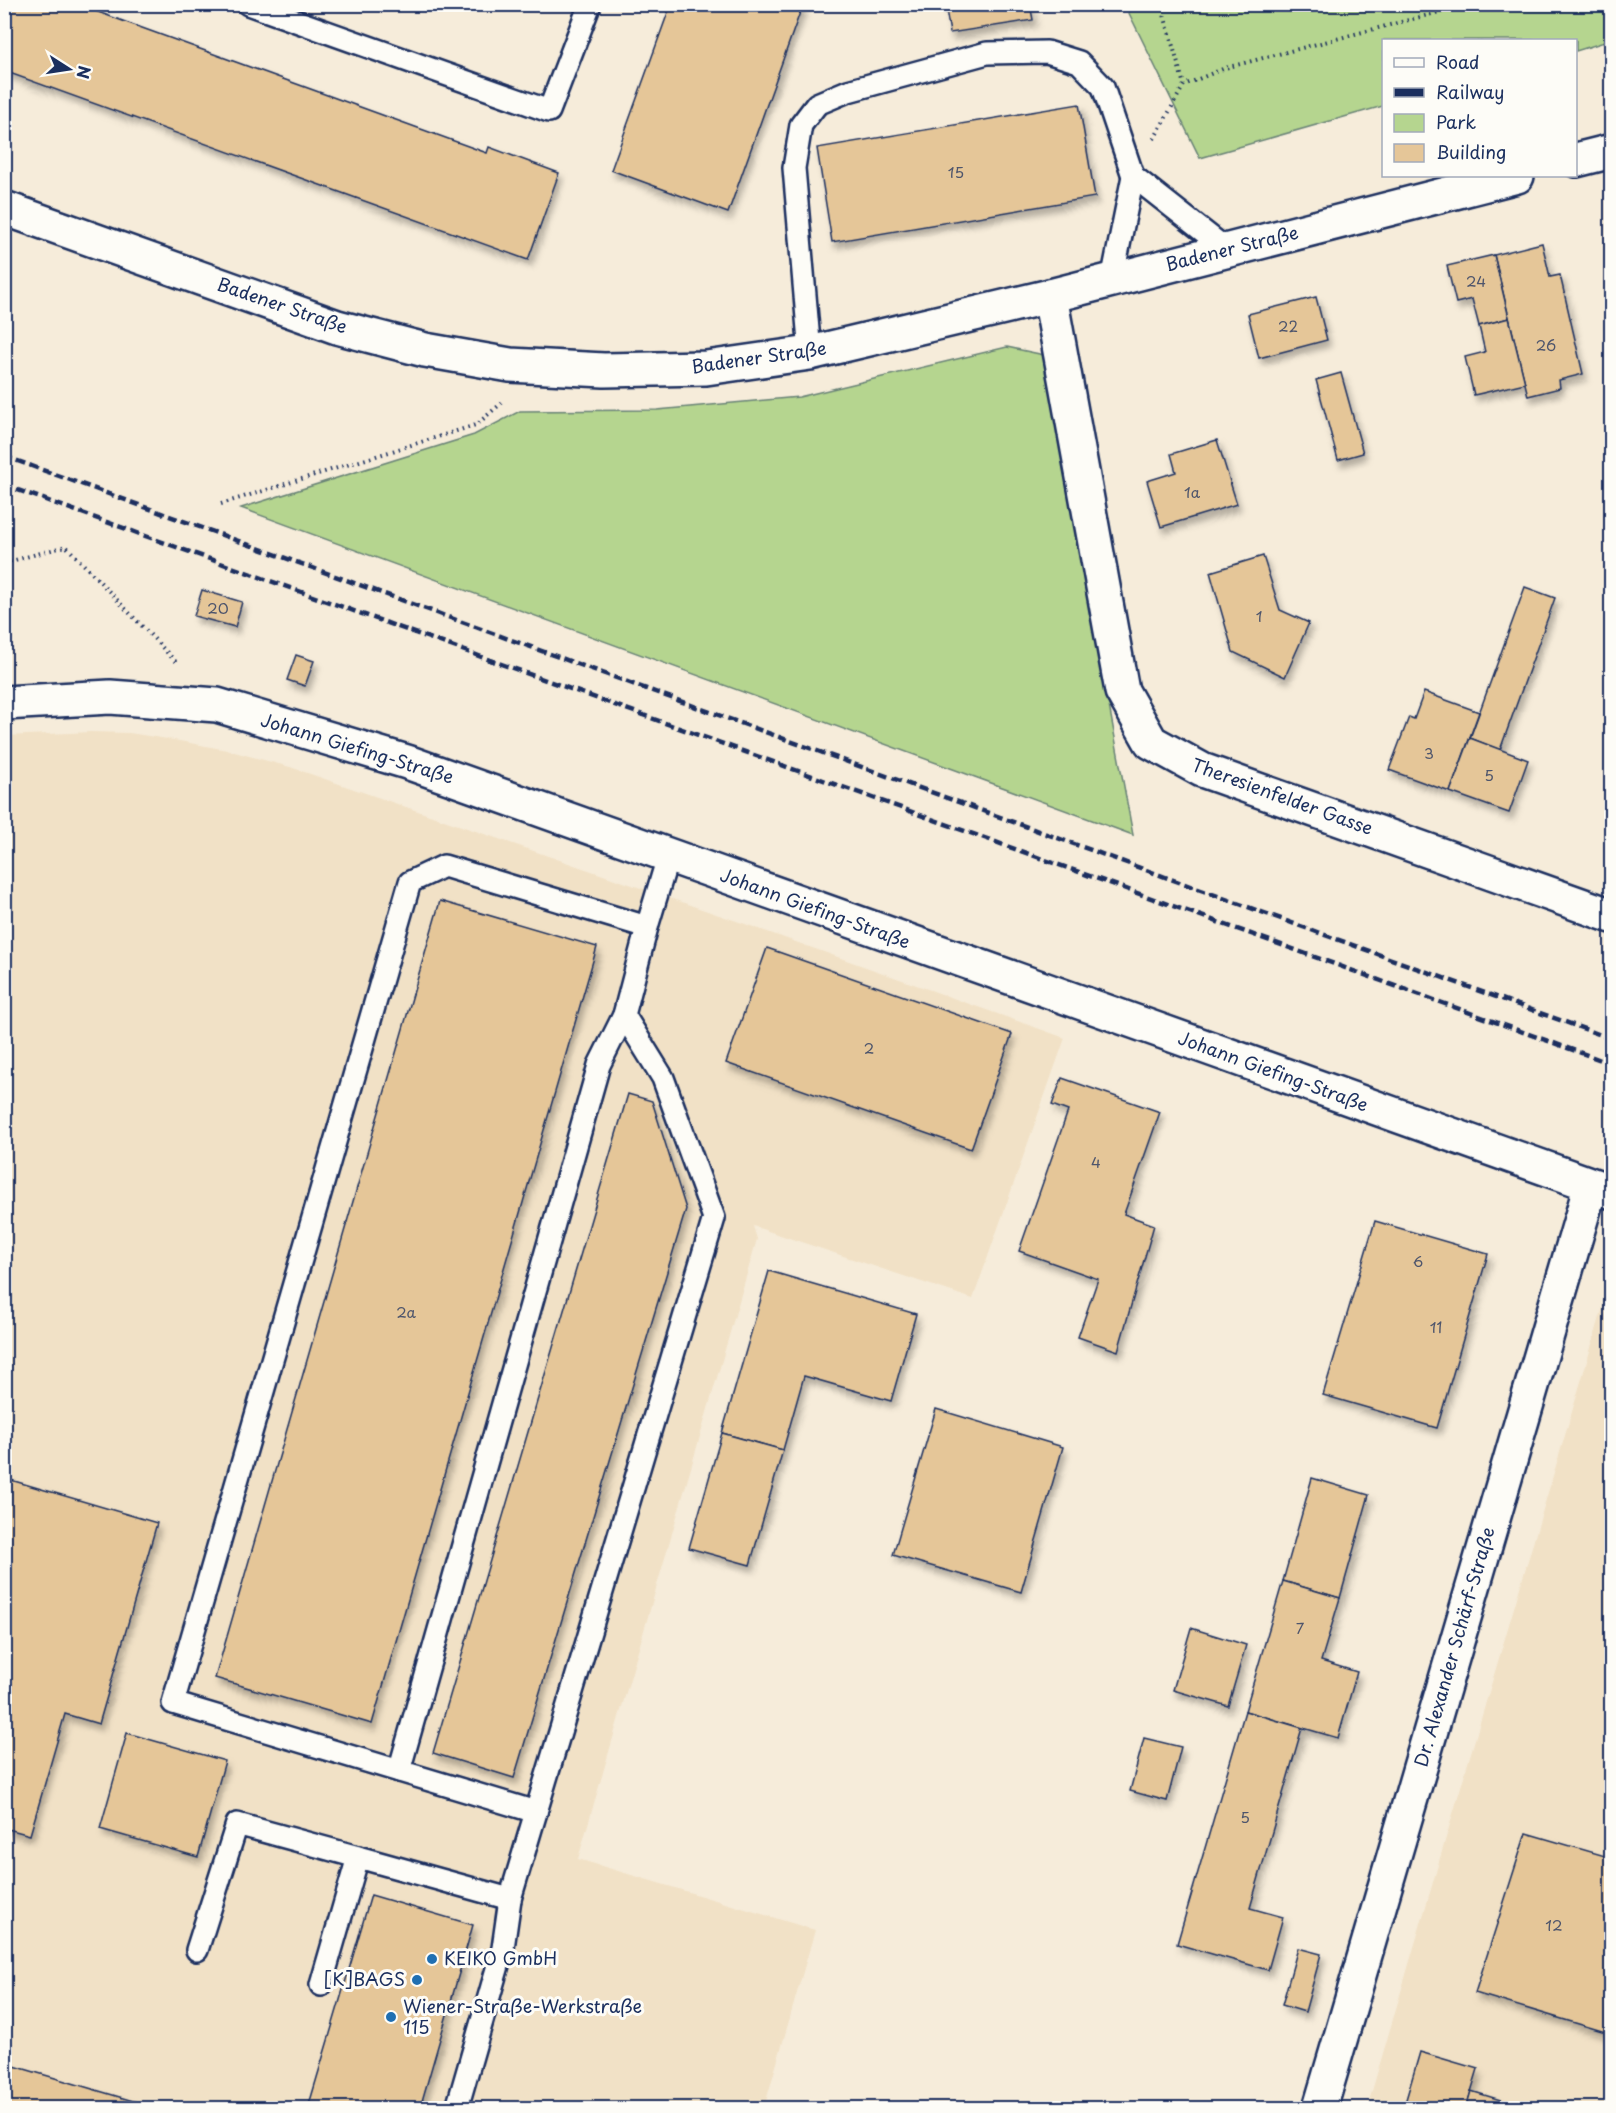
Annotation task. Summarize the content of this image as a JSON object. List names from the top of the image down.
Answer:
{
  "streets": {
    "street": [
      "Badener Straße",
      "Johann Giefing-Straße",
      "Theresienfelder Gasse",
      "Dr. Alexander Schärf-Straße"
    ]
  },
  "crossings": [
    ["Badener Straße", "Theresienfelder Gasse"],
    ["Johann Giefing-Straße", "Dr. Alexander Schärf-Straße"]
  ],
  "places": ["KEIKO GmbH", "[K]BAGS", "Wiener-Straße-Werkstraße 115"],
  "house_numbers": [
    "15",
    "24",
    "22",
    "26",
    "1a",
    "20",
    "1",
    "3",
    "5",
    "2",
    "4",
    "6",
    "2a",
    "11",
    "7",
    "5",
    "12"
  ],
  "legend": [
    "Road",
    "Railway",
    "Park",
    "Building"
  ],
  "north": "right"
}
